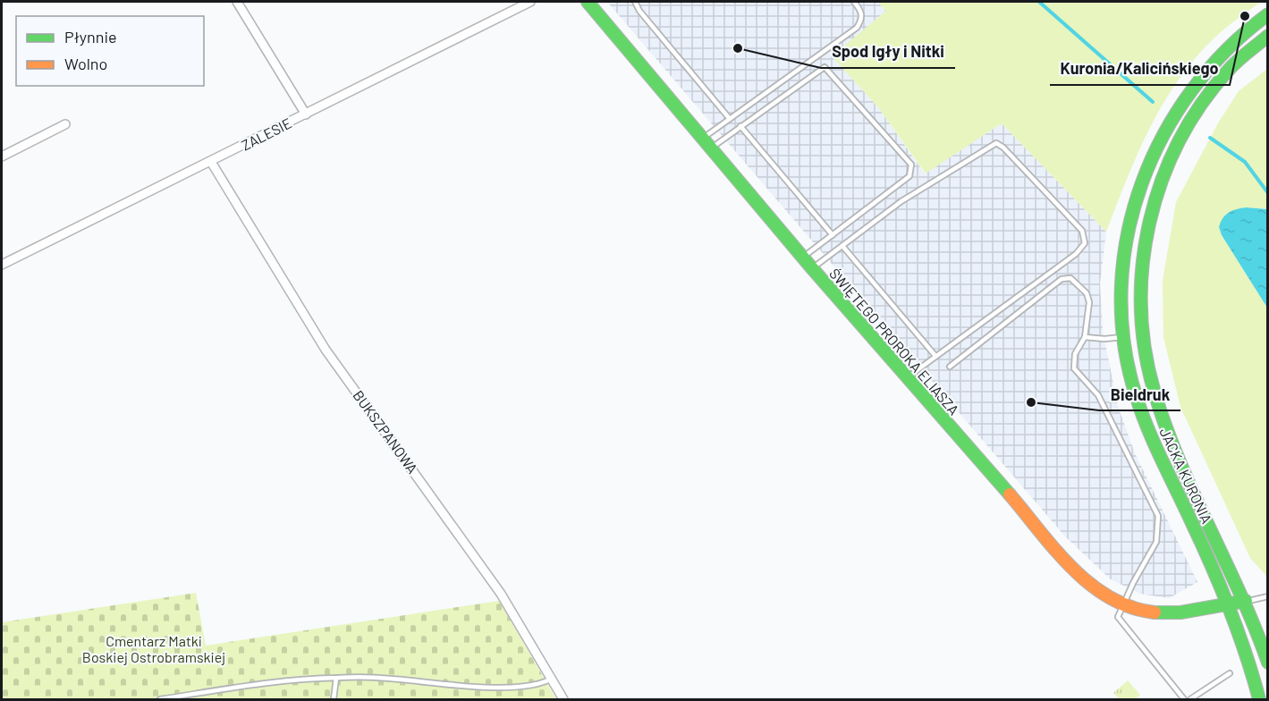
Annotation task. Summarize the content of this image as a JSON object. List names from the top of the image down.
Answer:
{
  "streets": {
    "main road": ["ŚWIĘTEGO PROROKA ELIASZA", "JACKA KURONIA"],
    "street": ["ZALESIE", "BUKSZPANOWA"]
  },
  "crossings": [
    ["ZALESIE", "BUKSZPANOWA"],
    ["ŚWIĘTEGO PROROKA ELIASZA", "JACKA KURONIA"]
  ],
  "parks": ["Cmentarz Matki Boskiej Ostrobramskiej"],
  "places": ["Kuronia/Kalicińskiego", "Spod Igły i Nitki", "Bieldruk"],
  "legend": ["Płynnie", "Wolno"]
}
